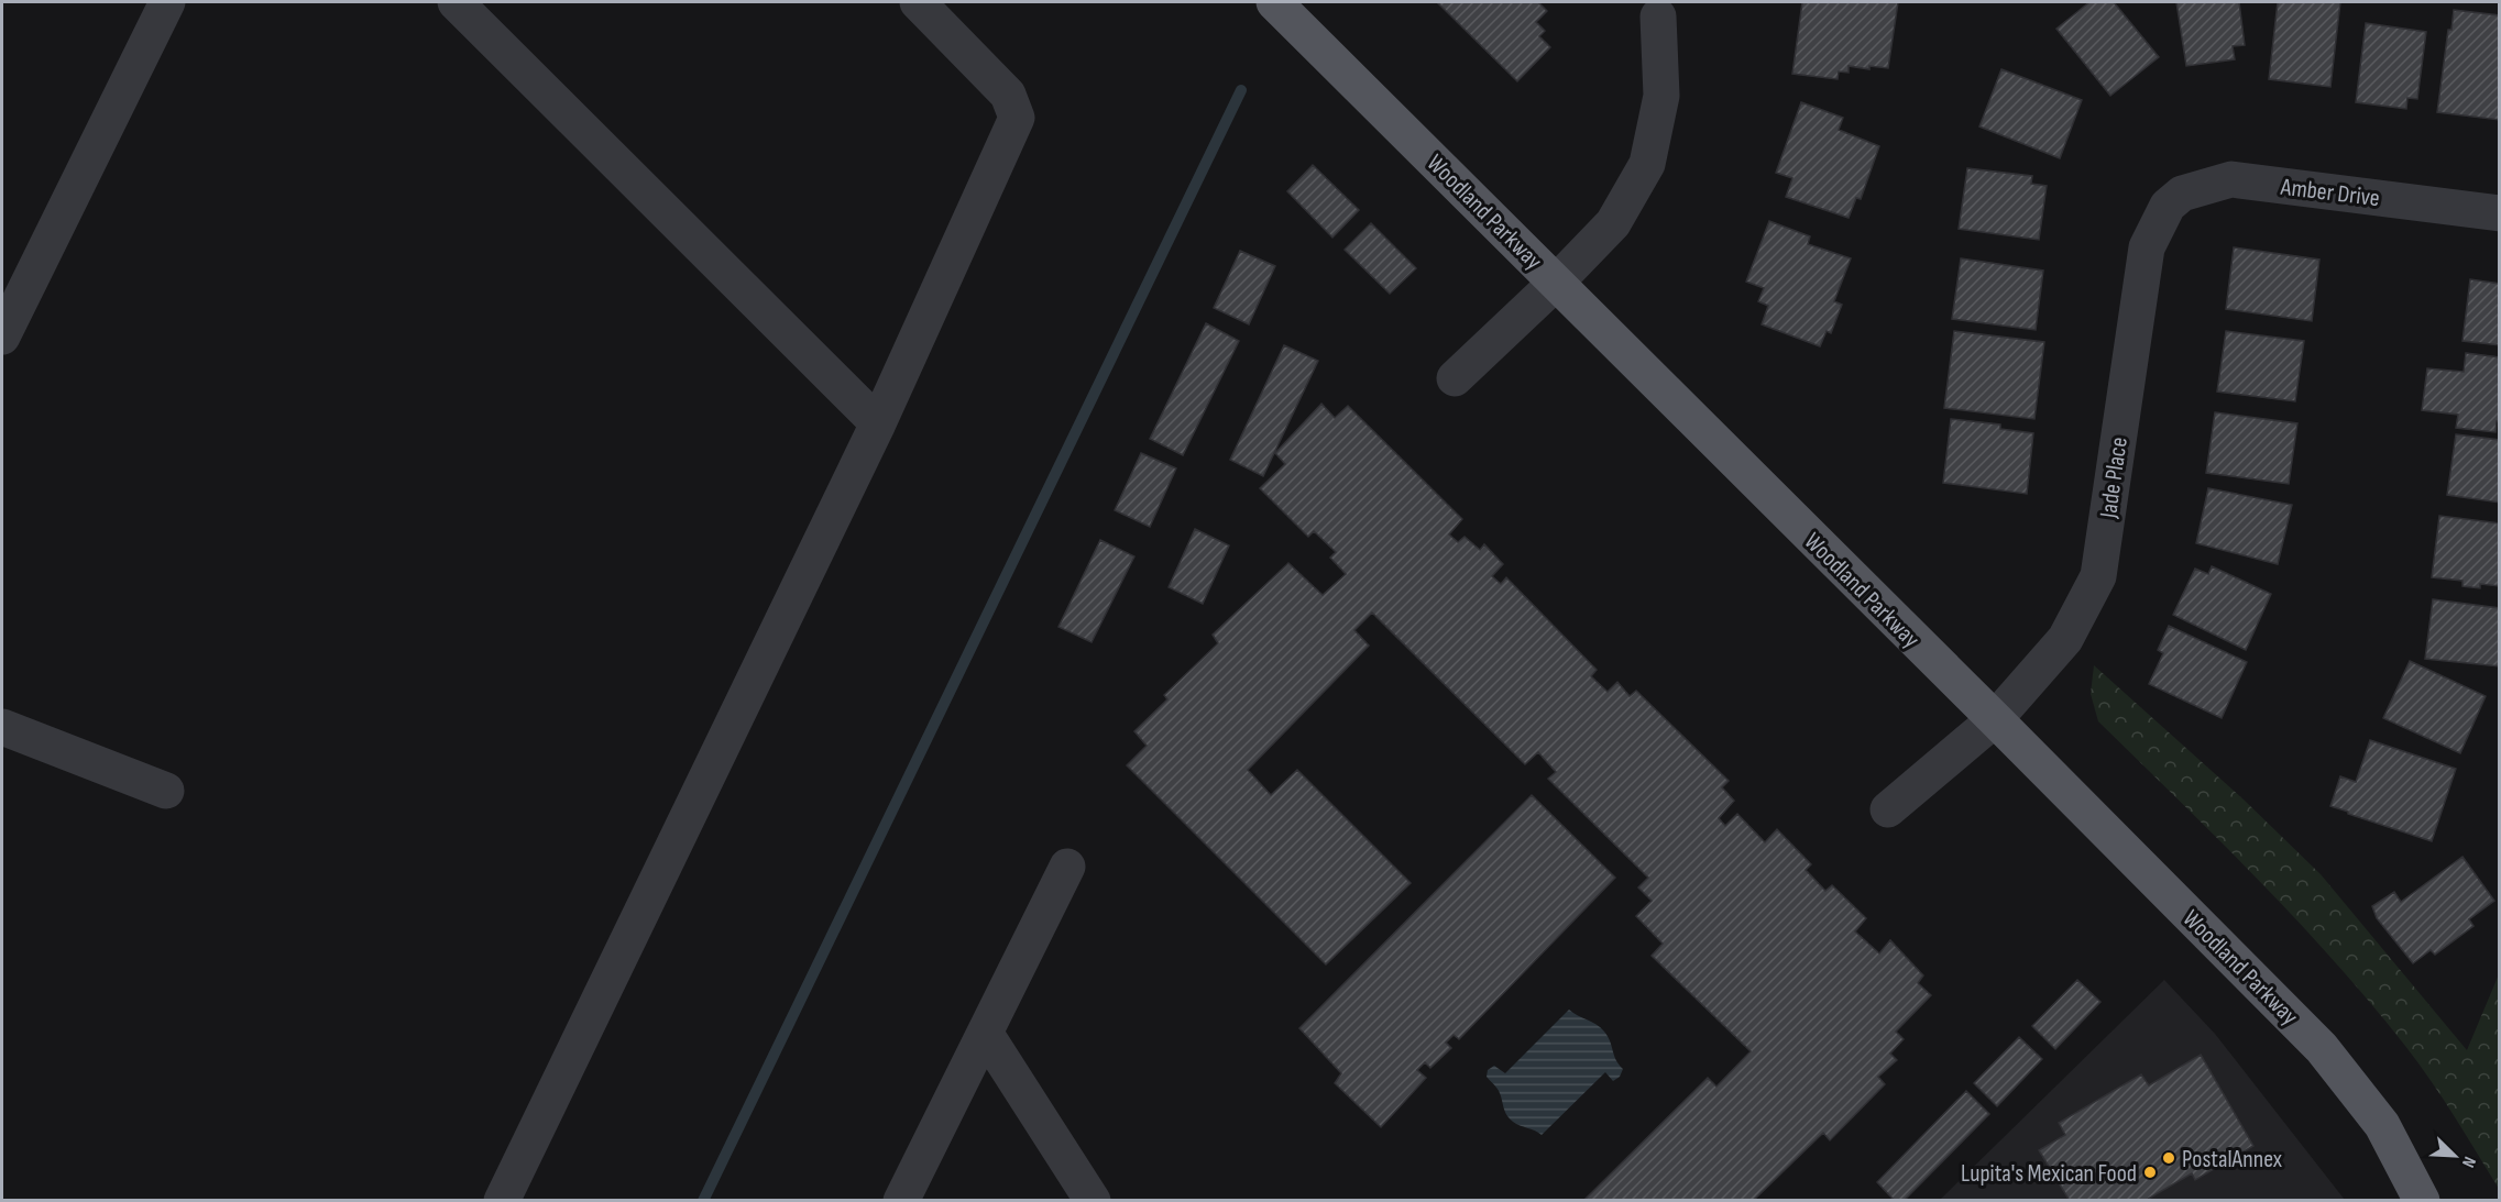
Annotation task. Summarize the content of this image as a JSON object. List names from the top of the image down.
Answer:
{
  "streets": {
    "main road": ["Woodland Parkway"],
    "street": ["Amber Drive", "Jade Place"]
  },
  "crossings": [
    ["Amber Drive", "Jade Place"],
    ["Woodland Parkway", "Jade Place"]
  ],
  "places": ["PostalAnnex", "Lupita's Mexican Food"],
  "north": "bottom right"
}
